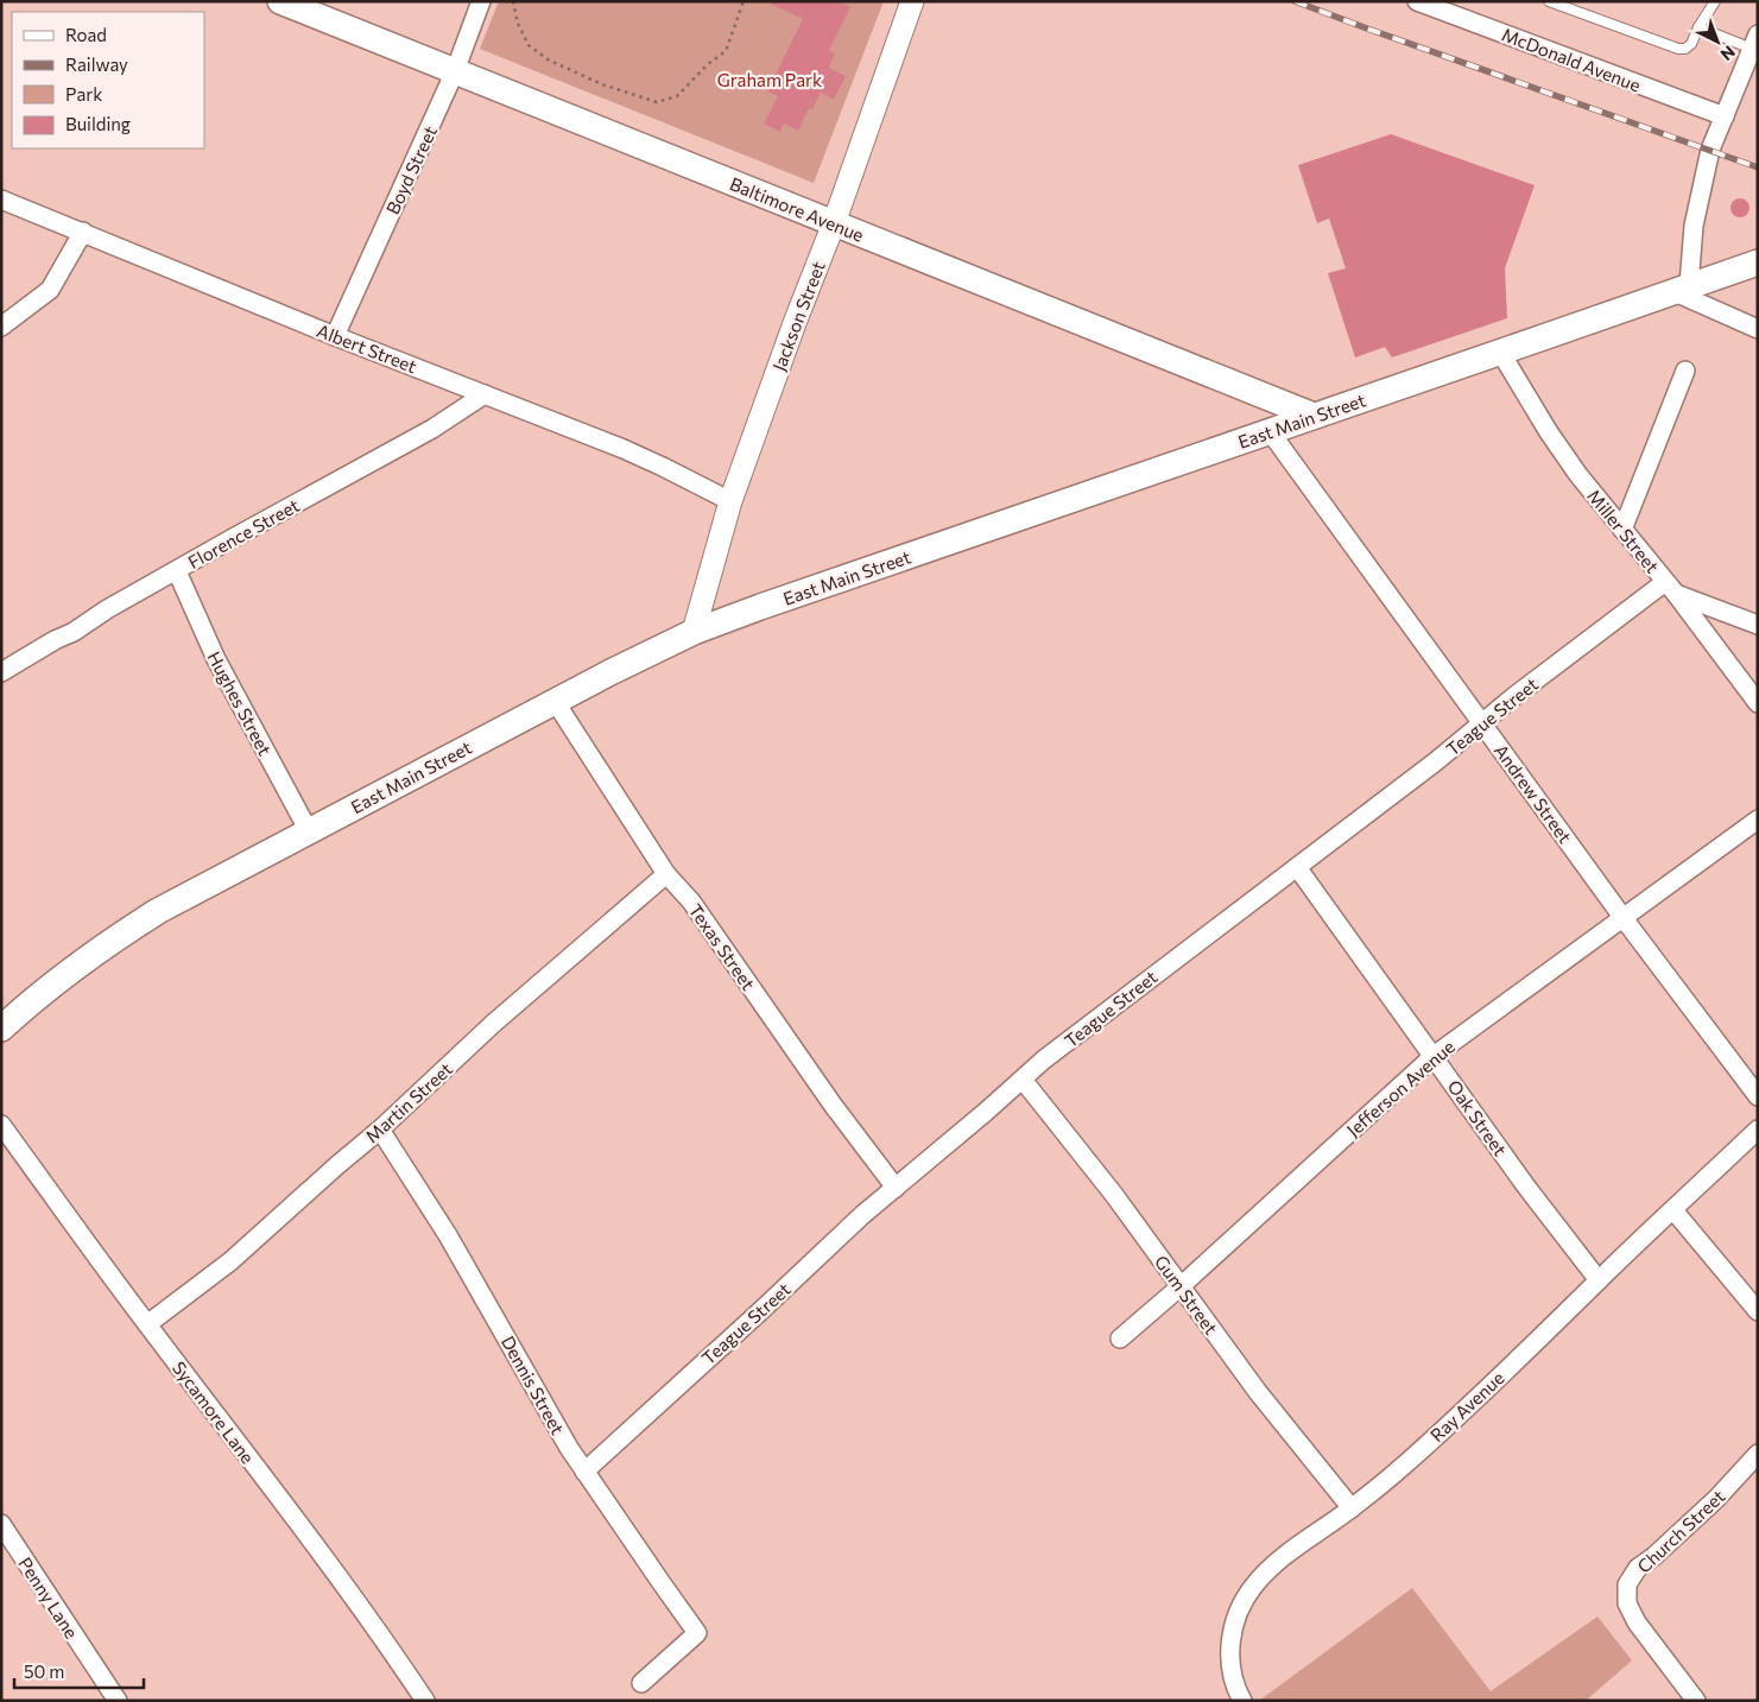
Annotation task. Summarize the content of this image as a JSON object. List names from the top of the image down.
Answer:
{
  "streets": {
    "main road": ["Baltimore Avenue", "East Main Street"],
    "street": [
      "McDonald Avenue",
      "Boyd Street",
      "Jackson Street",
      "Albert Street",
      "Miller Street",
      "Florence Street",
      "Hughes Street",
      "Teague Street",
      "Andrew Street",
      "Texas Street",
      "Jefferson Avenue",
      "Martin Street",
      "Oak Street",
      "Gum Street",
      "Dennis Street",
      "Ray Avenue",
      "Sycamore Lane",
      "Church Street",
      "Penny Lane"
    ]
  },
  "crossings": [
    ["Boyd Street", "Baltimore Avenue"],
    ["Boyd Street", "Albert Street"],
    ["Baltimore Avenue", "Jackson Street"],
    ["Baltimore Avenue", "East Main Street"],
    ["Jackson Street", "Albert Street"],
    ["Jackson Street", "East Main Street"],
    ["Albert Street", "Florence Street"],
    ["East Main Street", "Miller Street"],
    ["East Main Street", "Hughes Street"],
    ["East Main Street", "Andrew Street"],
    ["East Main Street", "Texas Street"],
    ["Miller Street", "Teague Street"],
    ["Florence Street", "Hughes Street"],
    ["Teague Street", "Andrew Street"],
    ["Teague Street", "Texas Street"],
    ["Teague Street", "Oak Street"],
    ["Teague Street", "Gum Street"],
    ["Teague Street", "Dennis Street"],
    ["Andrew Street", "Jefferson Avenue"],
    ["Texas Street", "Martin Street"],
    ["Jefferson Avenue", "Oak Street"],
    ["Jefferson Avenue", "Gum Street"],
    ["Martin Street", "Dennis Street"],
    ["Martin Street", "Sycamore Lane"],
    ["Oak Street", "Ray Avenue"],
    ["Gum Street", "Ray Avenue"]
  ],
  "parks": ["Graham Park"],
  "legend": [
    "Road",
    "Railway",
    "Park",
    "Building"
  ],
  "scale_bar": "50 m",
  "north": "bottom right"
}
